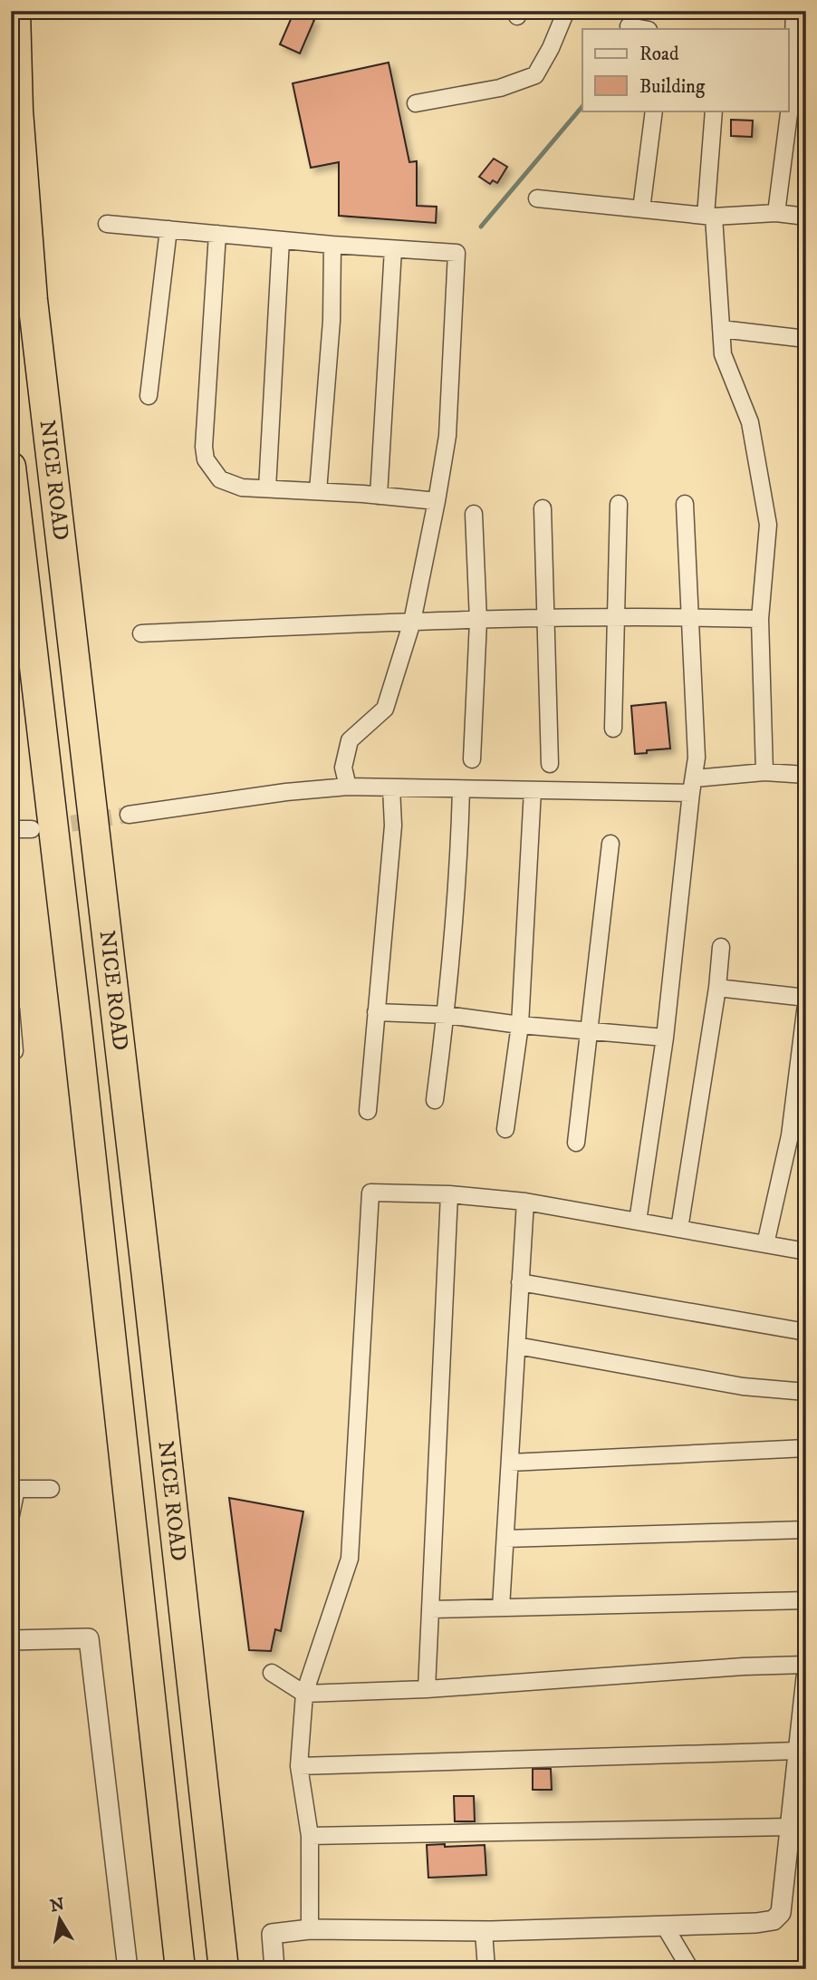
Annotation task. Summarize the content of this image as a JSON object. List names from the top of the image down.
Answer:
{
  "streets": {
    "highway": ["NICE ROAD"]
  },
  "legend": ["Road", "Building"],
  "north": "top"
}
